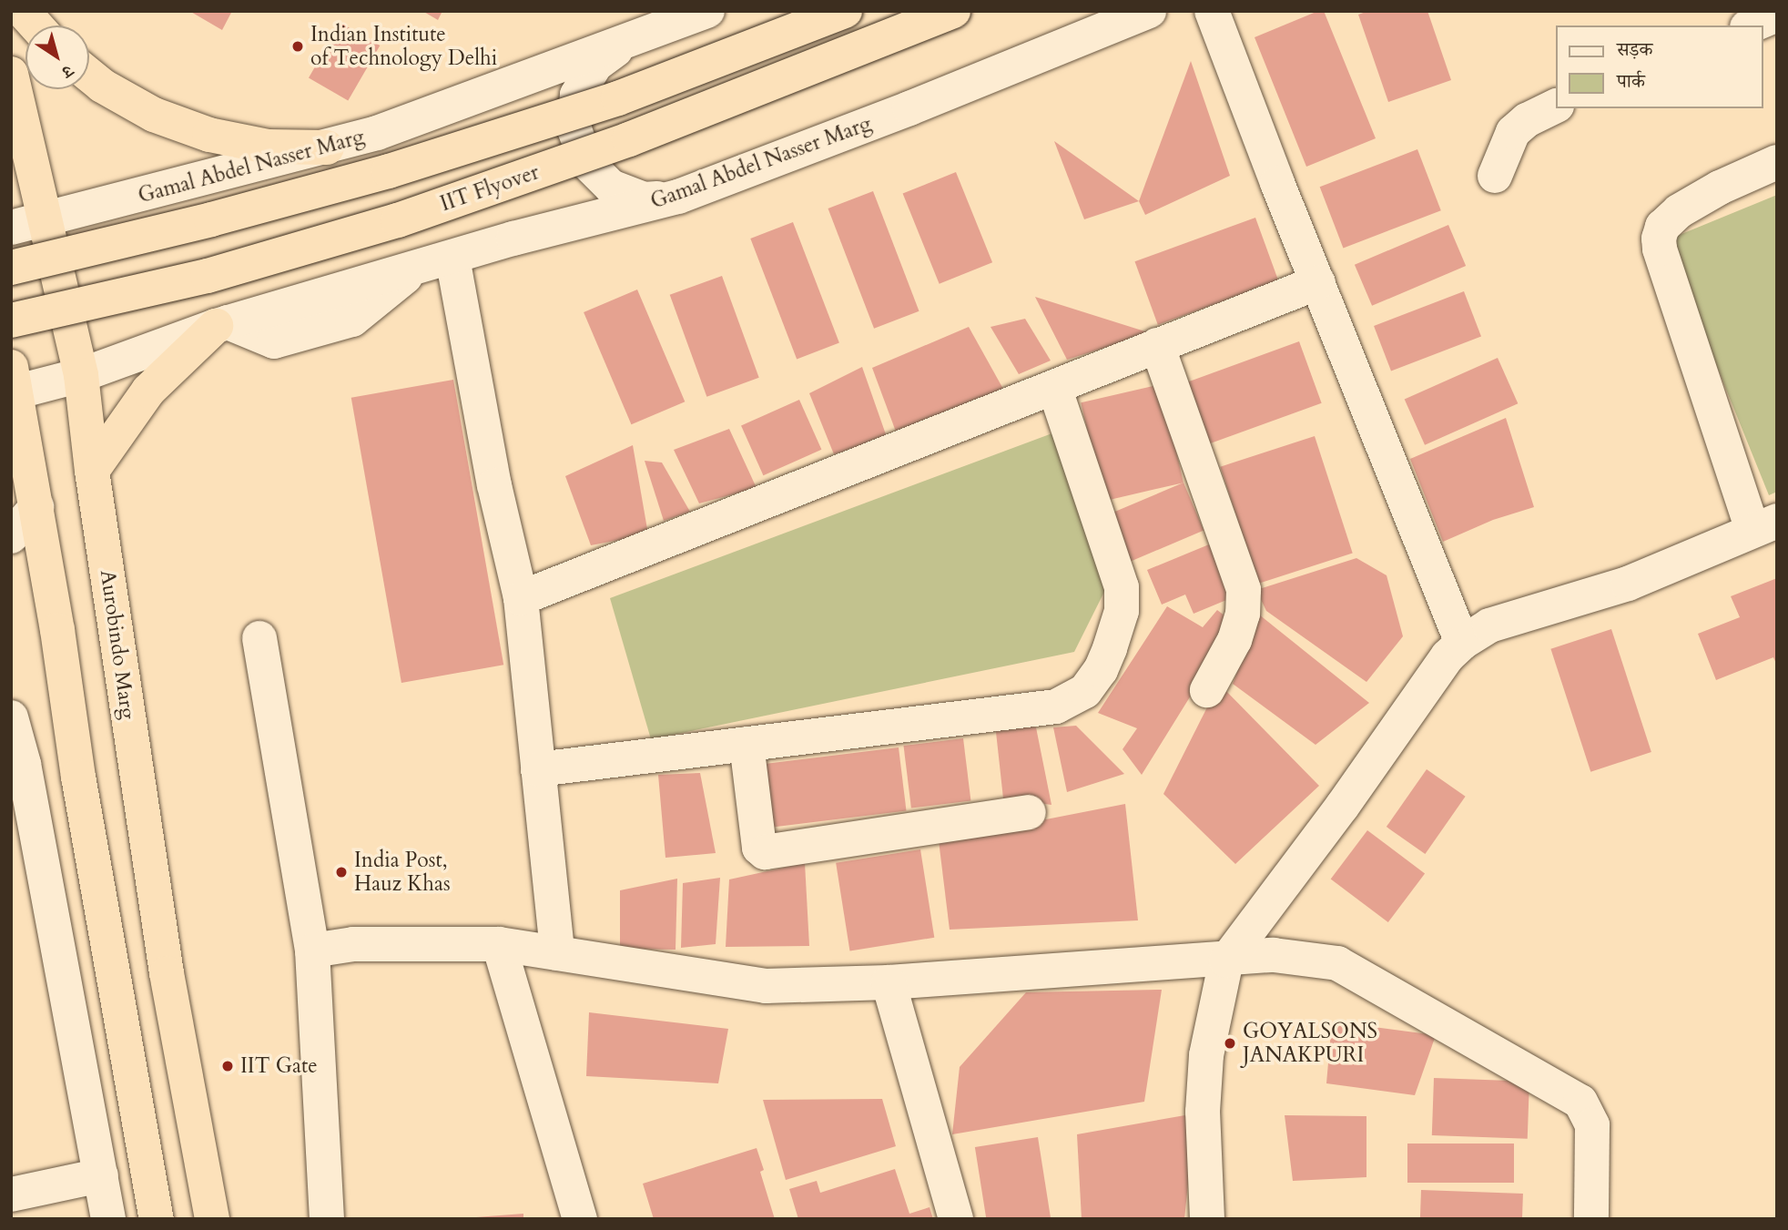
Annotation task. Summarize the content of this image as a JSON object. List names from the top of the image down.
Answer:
{
  "streets": {
    "main road": ["IIT Flyover", "Aurobindo Marg"],
    "street": ["Gamal Abdel Nasser Marg"]
  },
  "crossings": [
    ["Gamal Abdel Nasser Marg", "Aurobindo Marg"]
  ],
  "places": [
    "Indian Institute of Technology Delhi",
    "India Post, Hauz Khas",
    "GOYALSONS JANAKPURI",
    "IIT Gate"
  ],
  "legend": ["सड़क", "पार्क"],
  "north": "bottom right"
}
